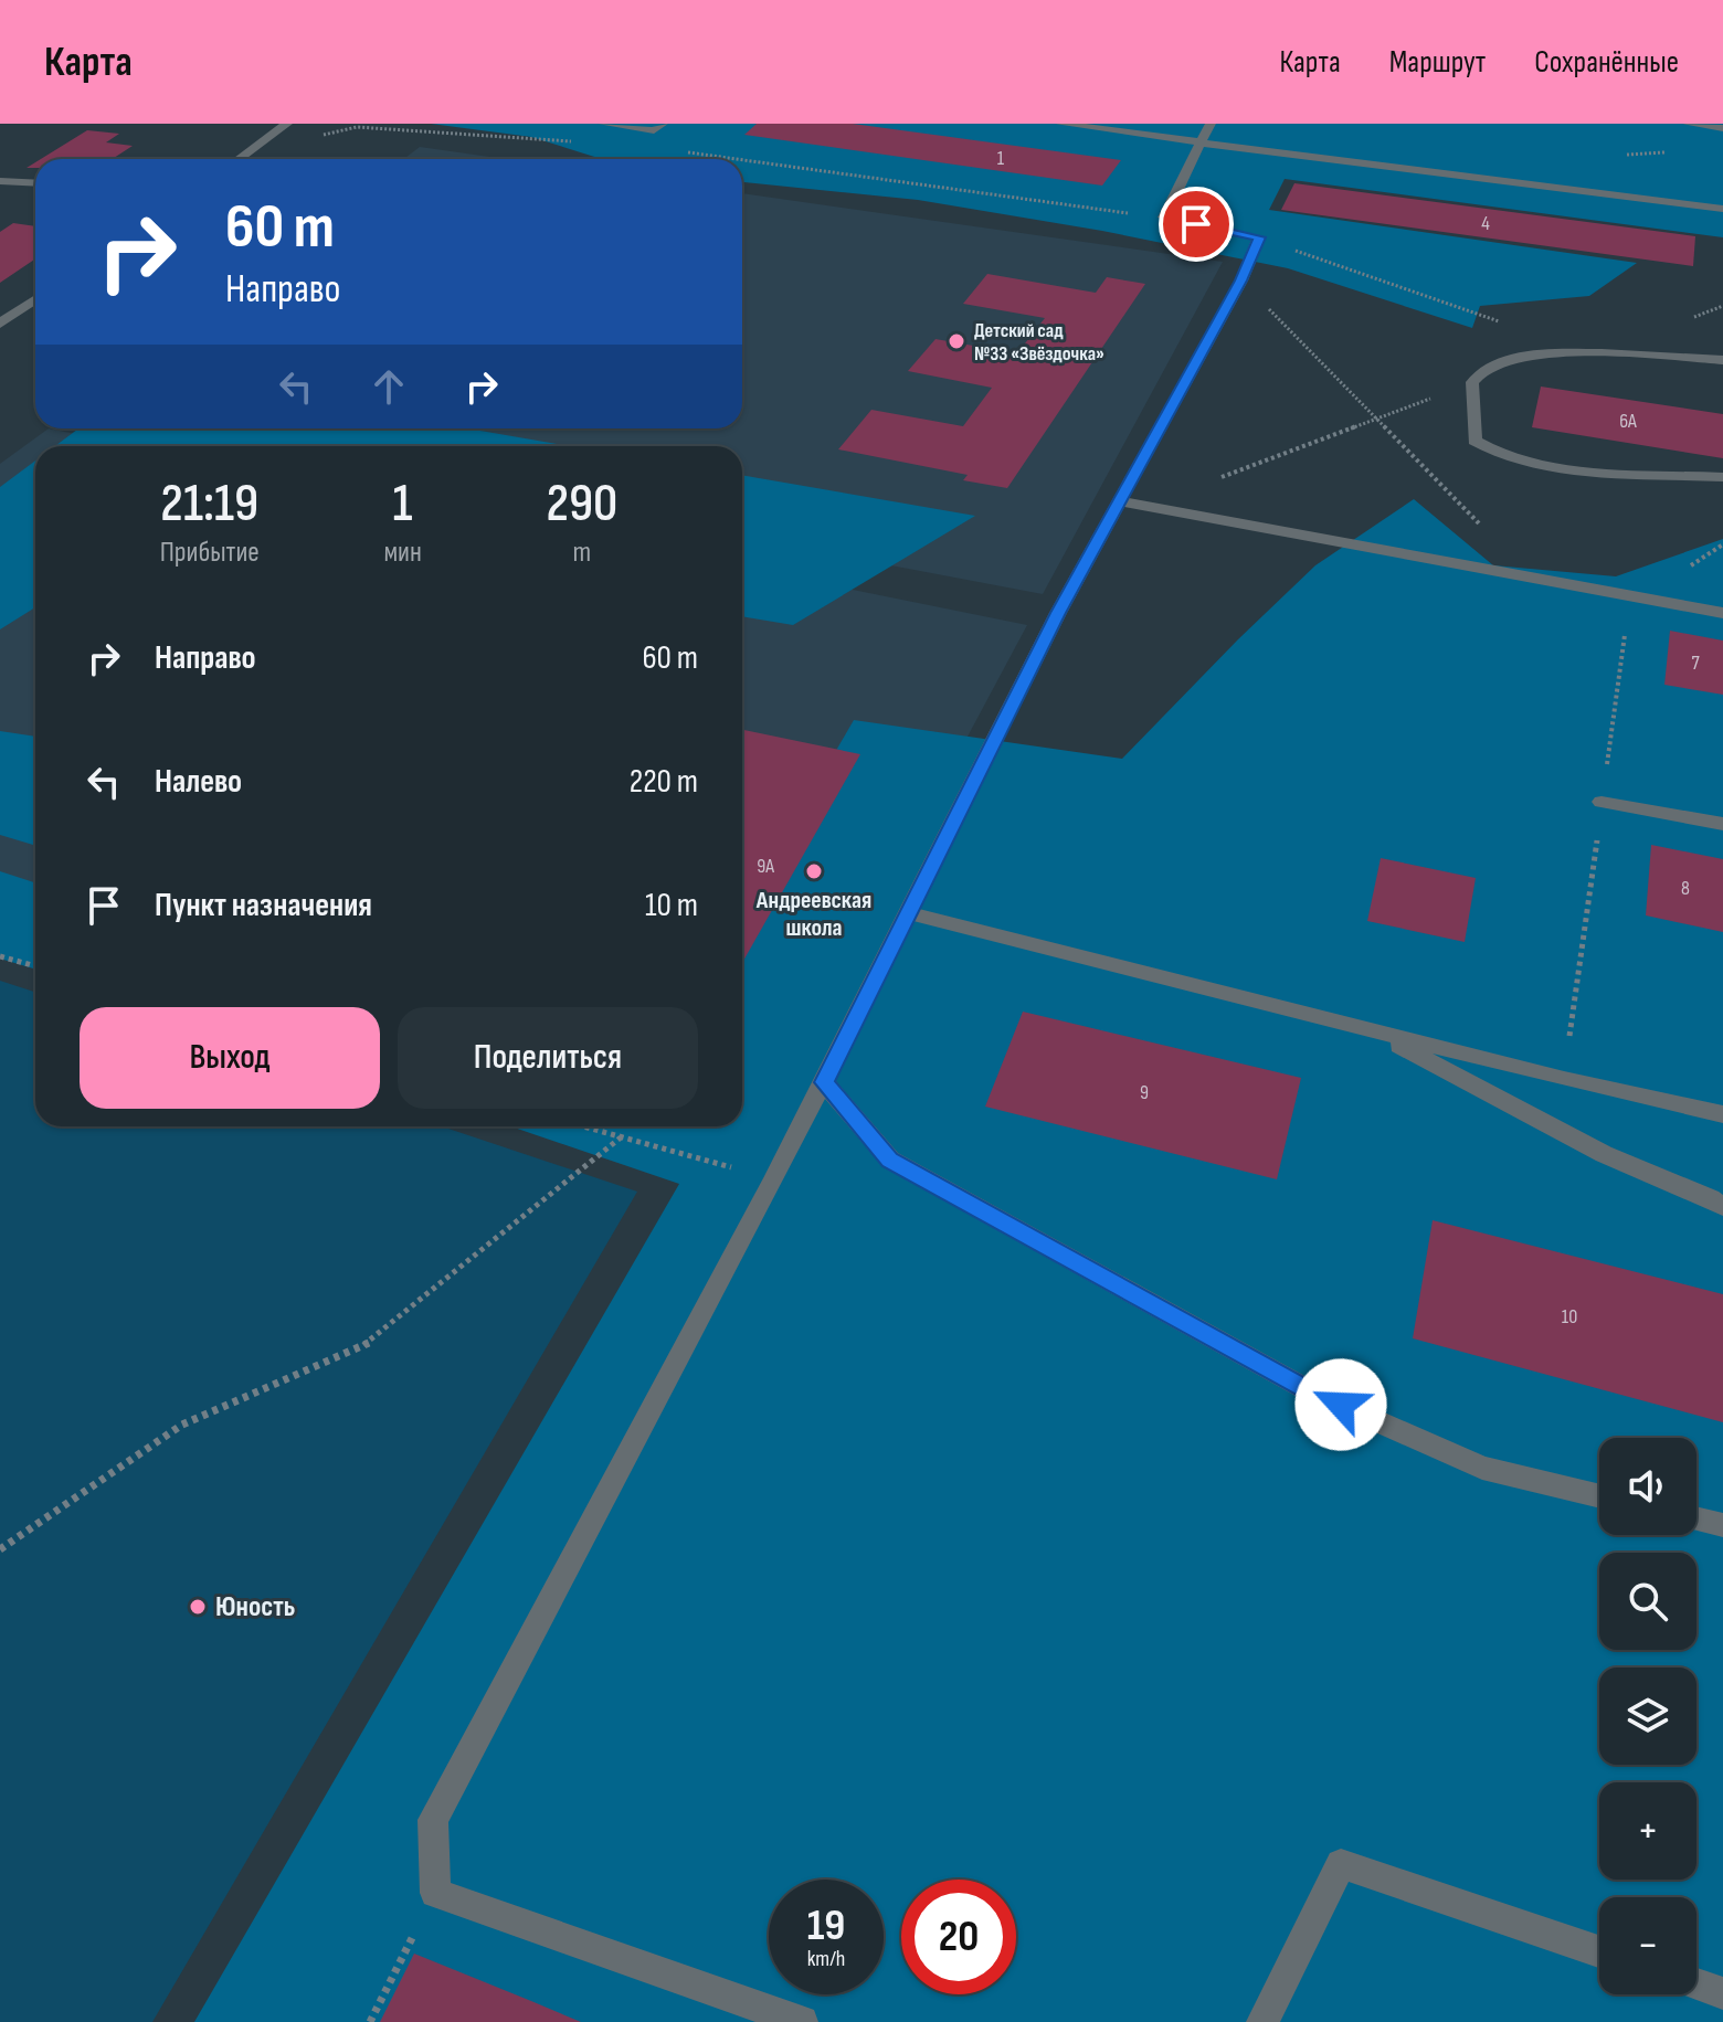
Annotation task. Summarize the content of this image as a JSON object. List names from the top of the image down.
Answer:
{
  "places": ["Детский сад №33 «Звёздочка»", "Андреевская школа", "Юность"],
  "house_numbers": [
    "1",
    "4",
    "6А",
    "7",
    "9А",
    "8",
    "9",
    "10"
  ],
  "page": {
    "header": "Карта",
    "nav": ["Карта", "Маршрут", "Сохранённые"],
    "turn": ["60 m", "Направо"],
    "eta": [
      "21:19",
      "Прибытие",
      "1",
      "мин",
      "290",
      "m"
    ],
    "list": [
      {
        "name": "Направо",
        "value": "60 m"
      },
      {
        "name": "Налево",
        "value": "220 m"
      },
      {
        "name": "Пункт назначения",
        "value": "10 m"
      }
    ],
    "buttons": ["Выход", "Поделиться"],
    "map_buttons": ["+", "−"],
    "speed": "19 km/h",
    "limit": "20"
  }
}
